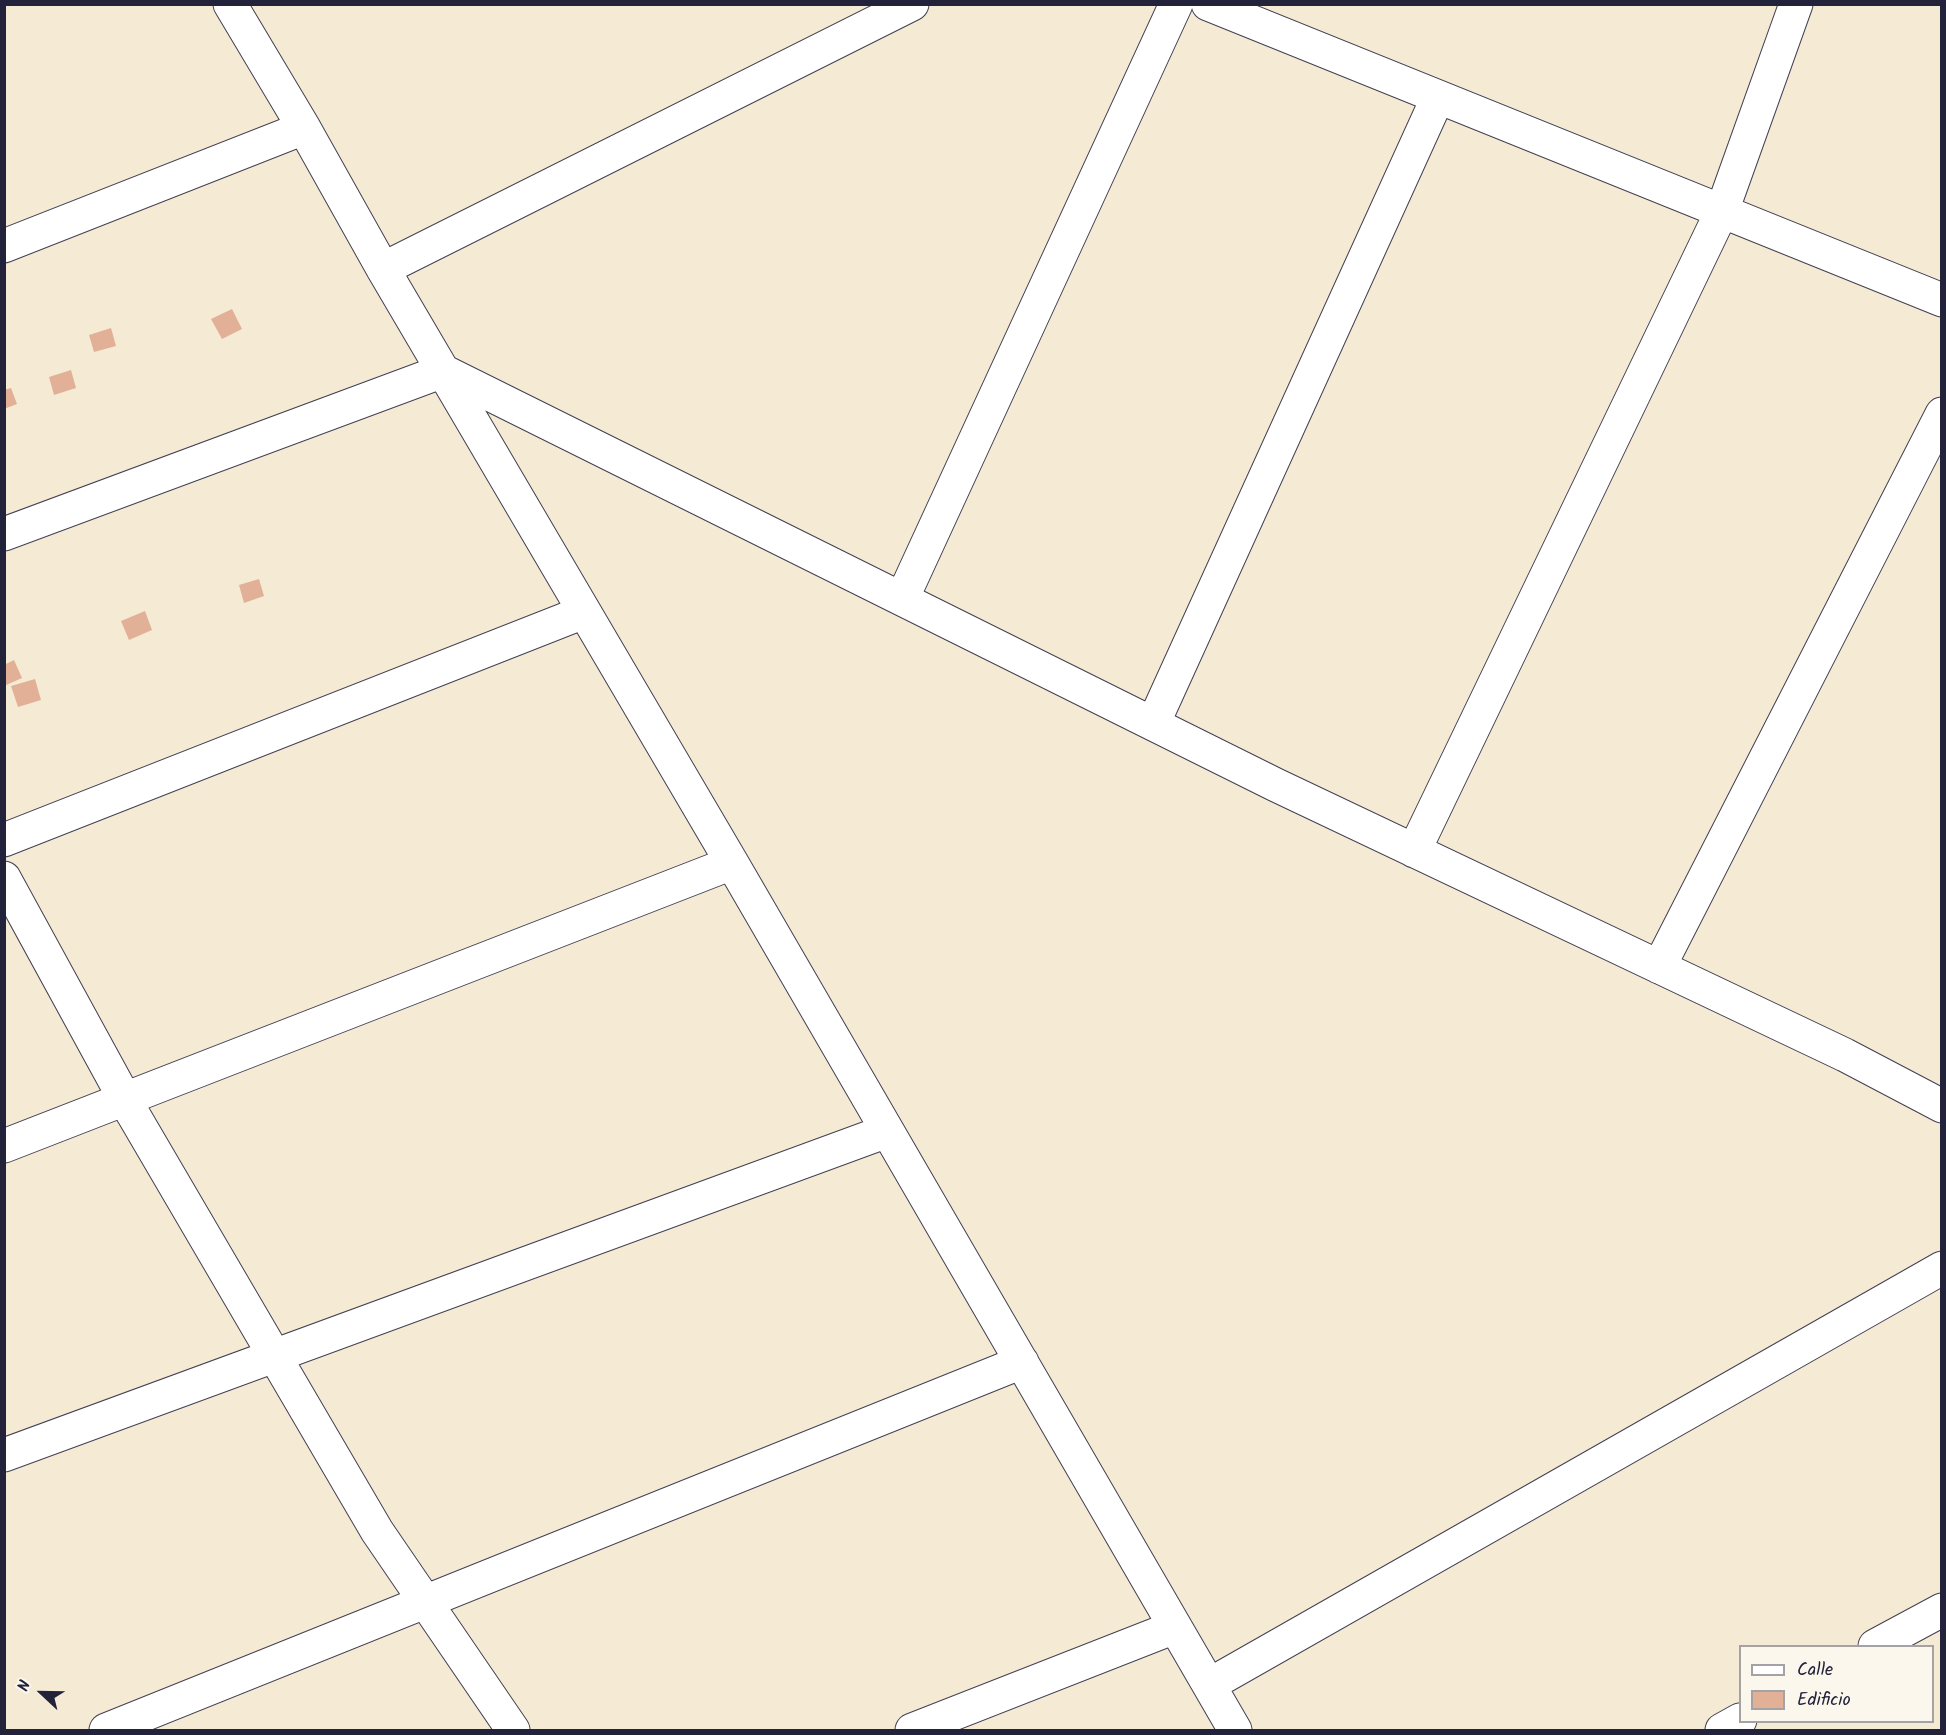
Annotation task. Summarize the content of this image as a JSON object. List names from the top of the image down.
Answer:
{
  "legend": ["Calle", "Edificio"],
  "north": "left"
}
